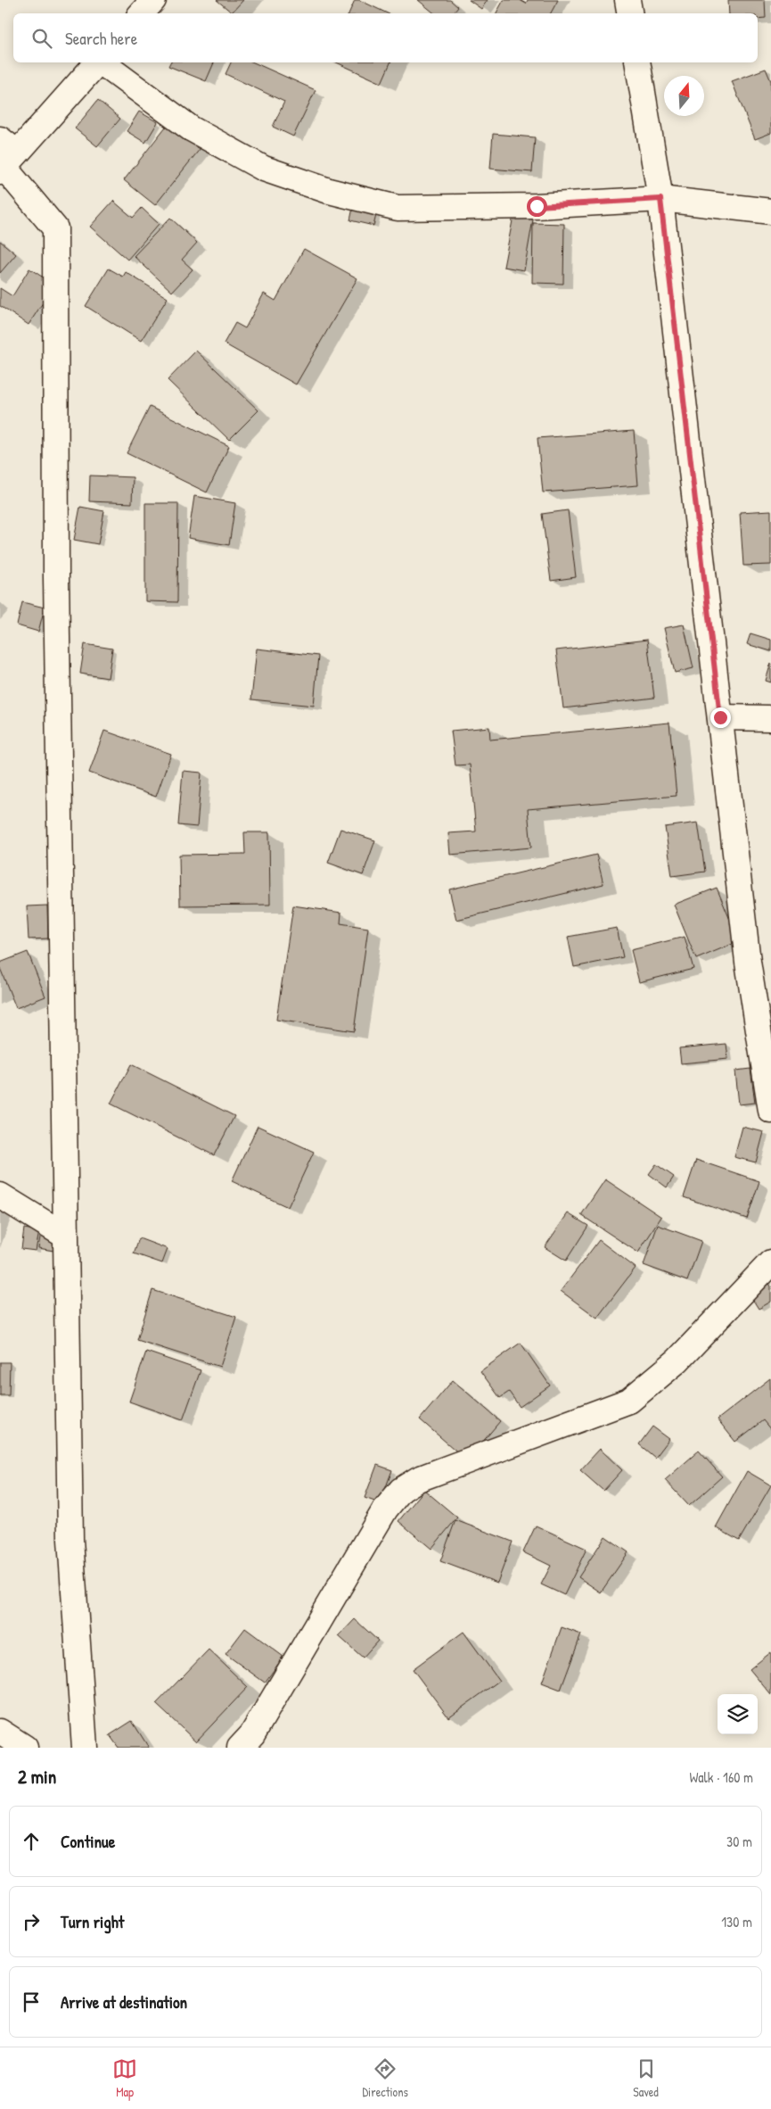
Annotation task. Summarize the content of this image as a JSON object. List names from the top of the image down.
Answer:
{
  "north": "top",
  "page": {
    "search": "Search here",
    "heading": ["2 min", "Walk · 160 m"],
    "list": [
      ["Continue", "30 m"],
      ["Turn right", "130 m"],
      "Arrive at destination"
    ],
    "nav": ["Map", "Directions", "Saved"]
  }
}
